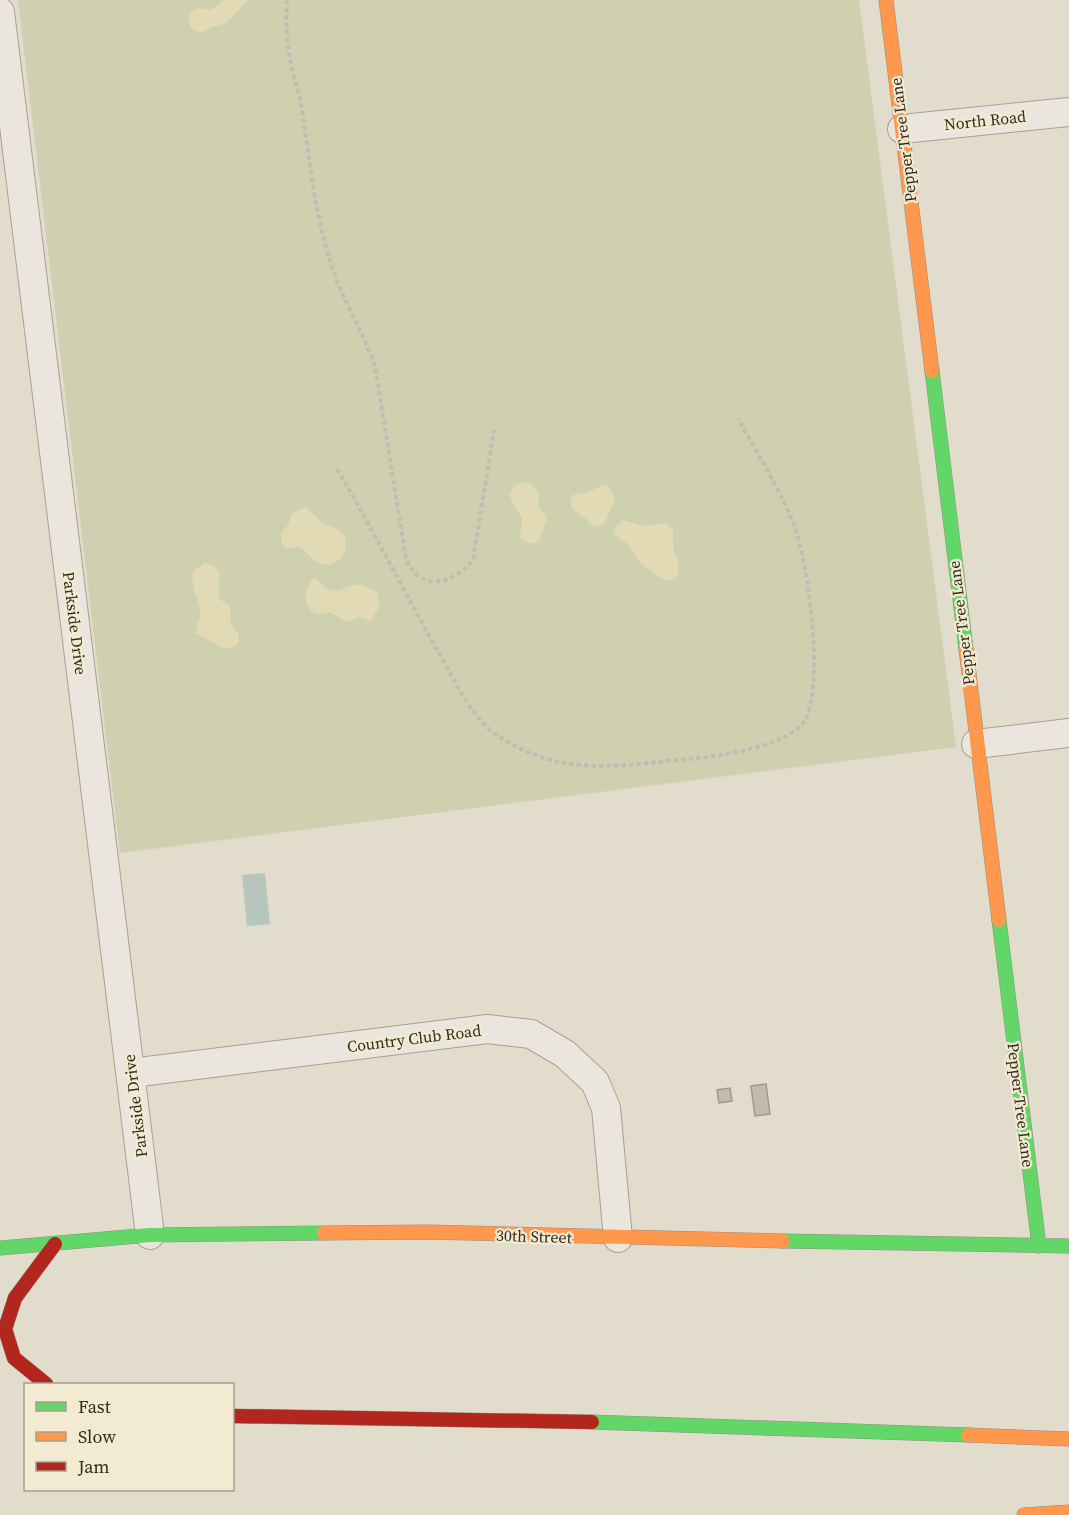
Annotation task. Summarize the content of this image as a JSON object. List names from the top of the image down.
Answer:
{
  "streets": {
    "main road": ["Pepper Tree Lane", "30th Street"],
    "street": ["North Road", "Parkside Drive", "Country Club Road"]
  },
  "crossings": [
    ["North Road", "Pepper Tree Lane"],
    ["Pepper Tree Lane", "30th Street"],
    ["Parkside Drive", "Country Club Road"],
    ["Parkside Drive", "30th Street"],
    ["Country Club Road", "30th Street"]
  ],
  "legend": ["Fast", "Slow", "Jam"]
}
